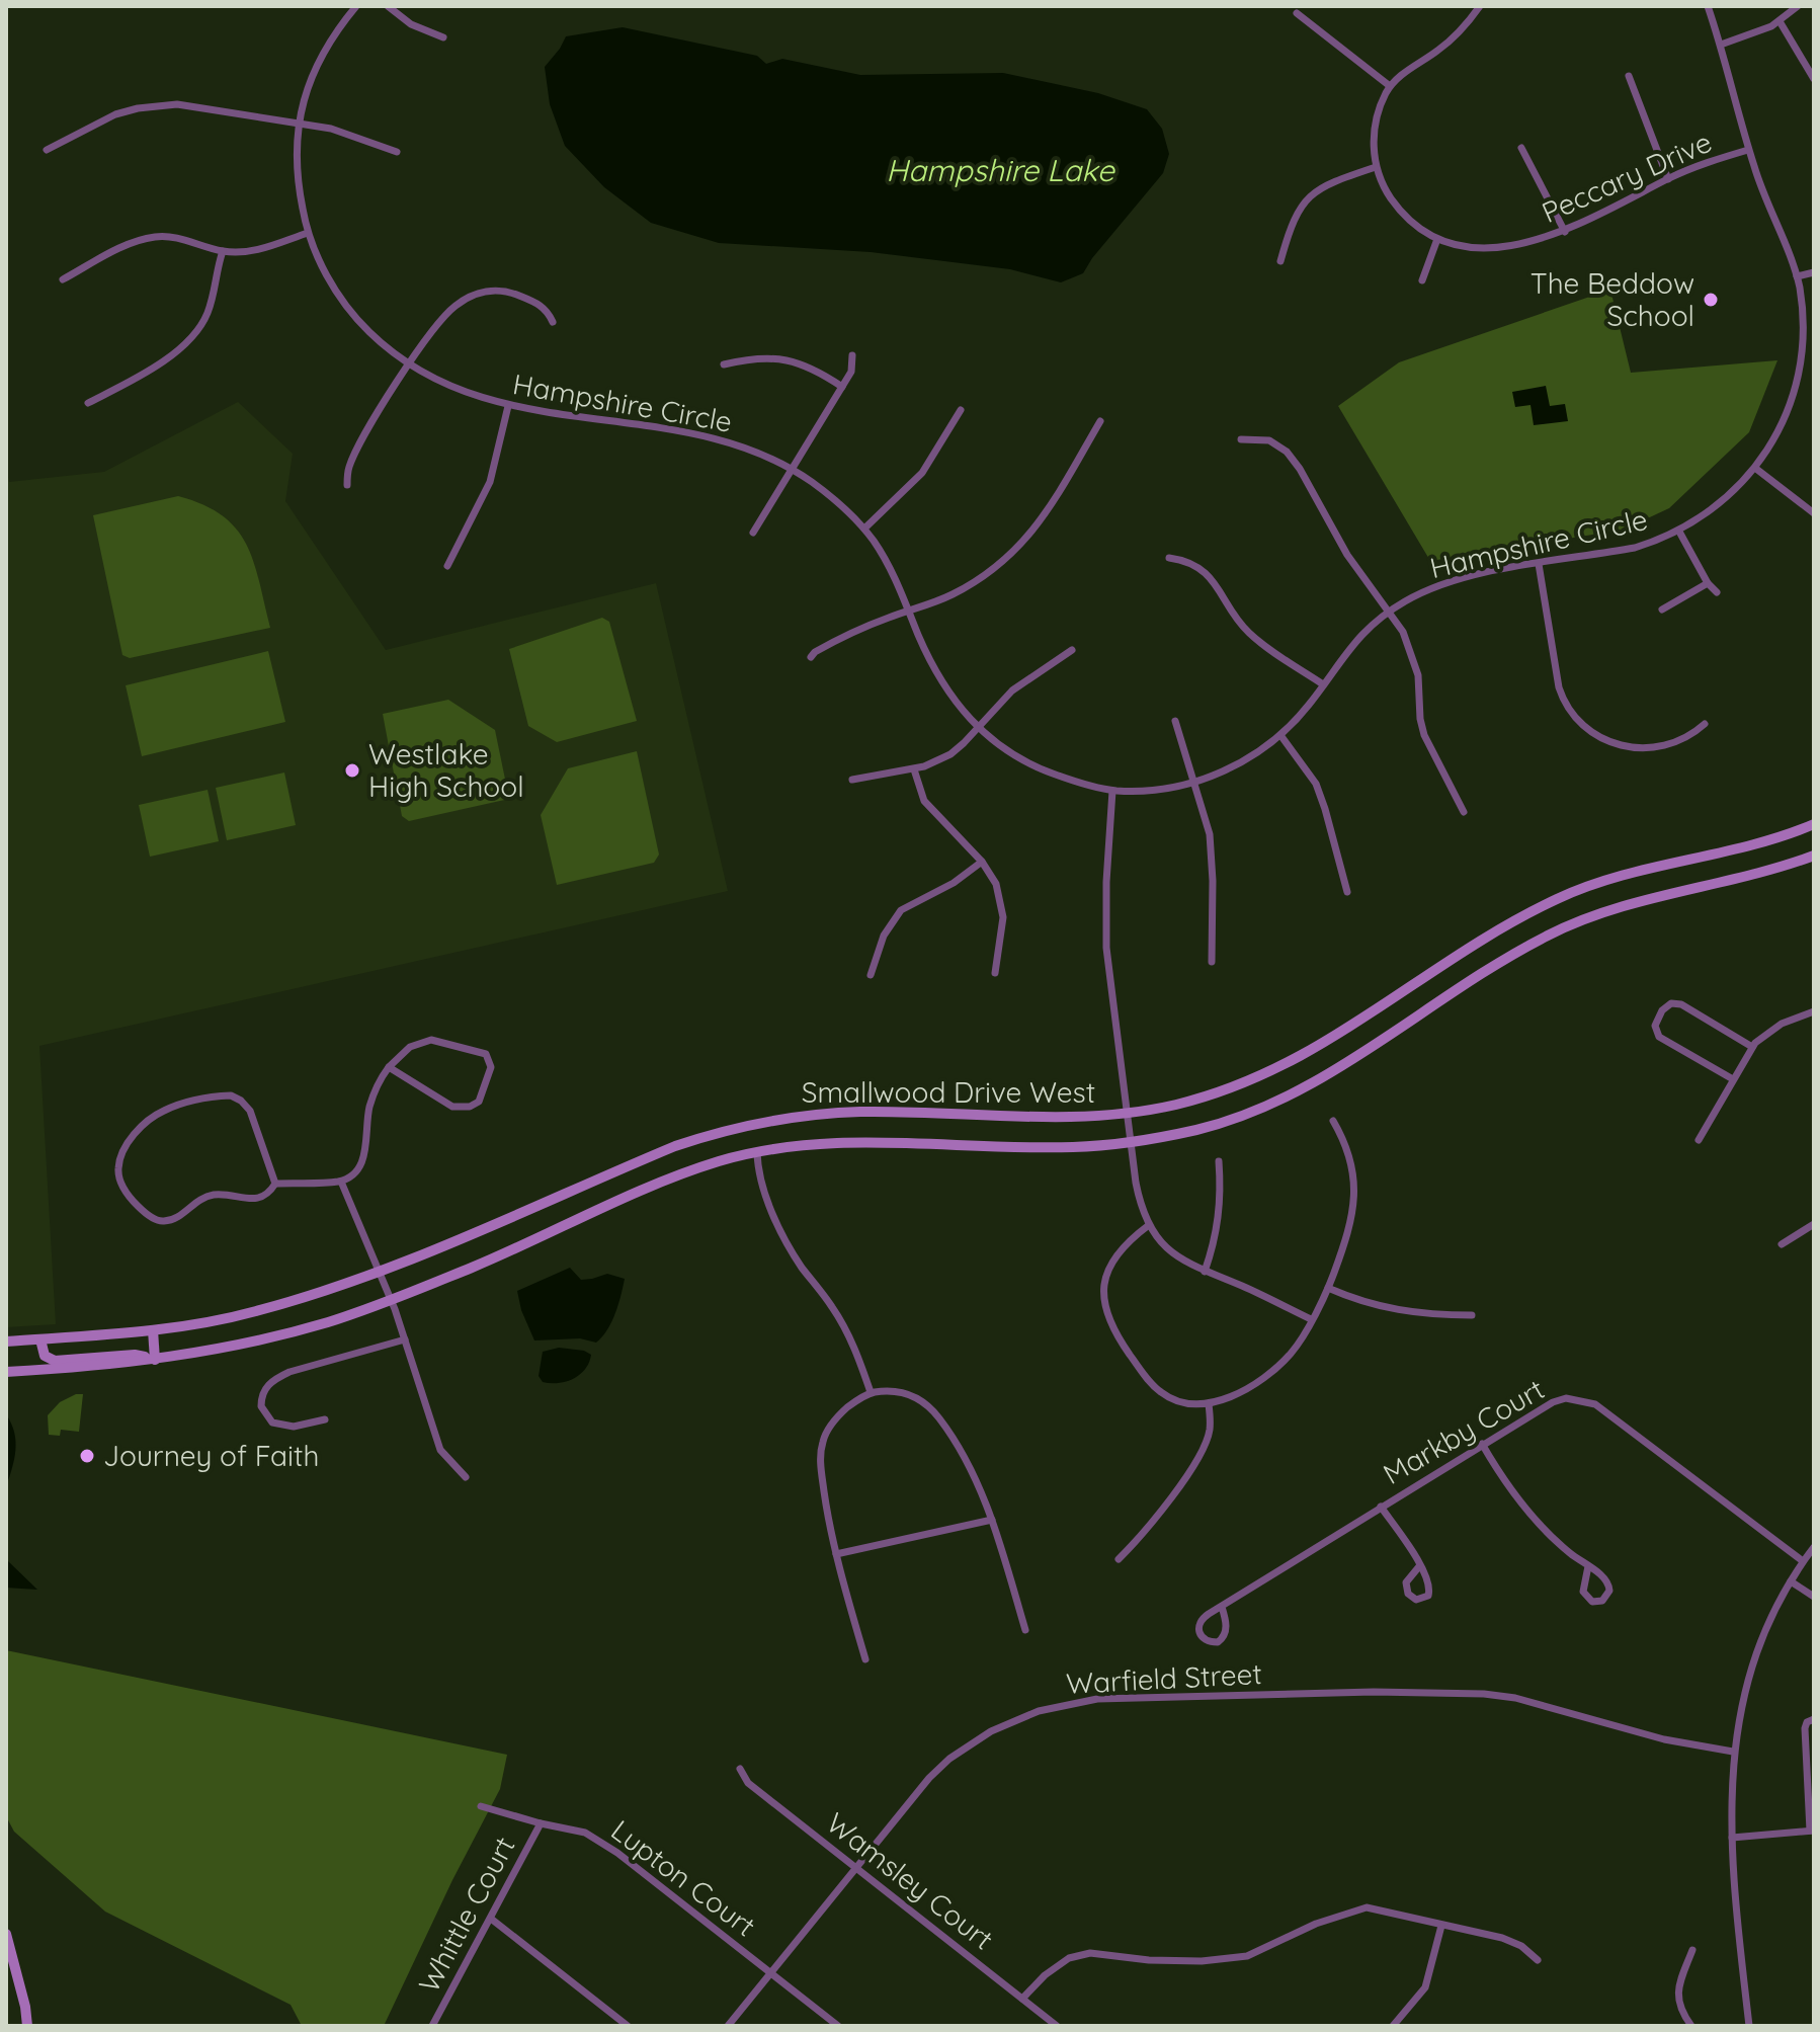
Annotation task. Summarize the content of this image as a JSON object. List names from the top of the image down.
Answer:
{
  "streets": {
    "street": [
      "Peccary Drive",
      "Hampshire Circle",
      "Smallwood Drive West",
      "Markby Court",
      "Warfield Street",
      "Lupton Court",
      "Wamsley Court",
      "Whittle Court"
    ]
  },
  "crossings": [
    ["Peccary Drive", "Hampshire Circle"],
    ["Warfield Street", "Lupton Court"],
    ["Warfield Street", "Wamsley Court"],
    ["Lupton Court", "Whittle Court"]
  ],
  "water": ["Hampshire Lake"],
  "places": ["The Beddow School", "Westlake High School", "Journey of Faith"]
}
